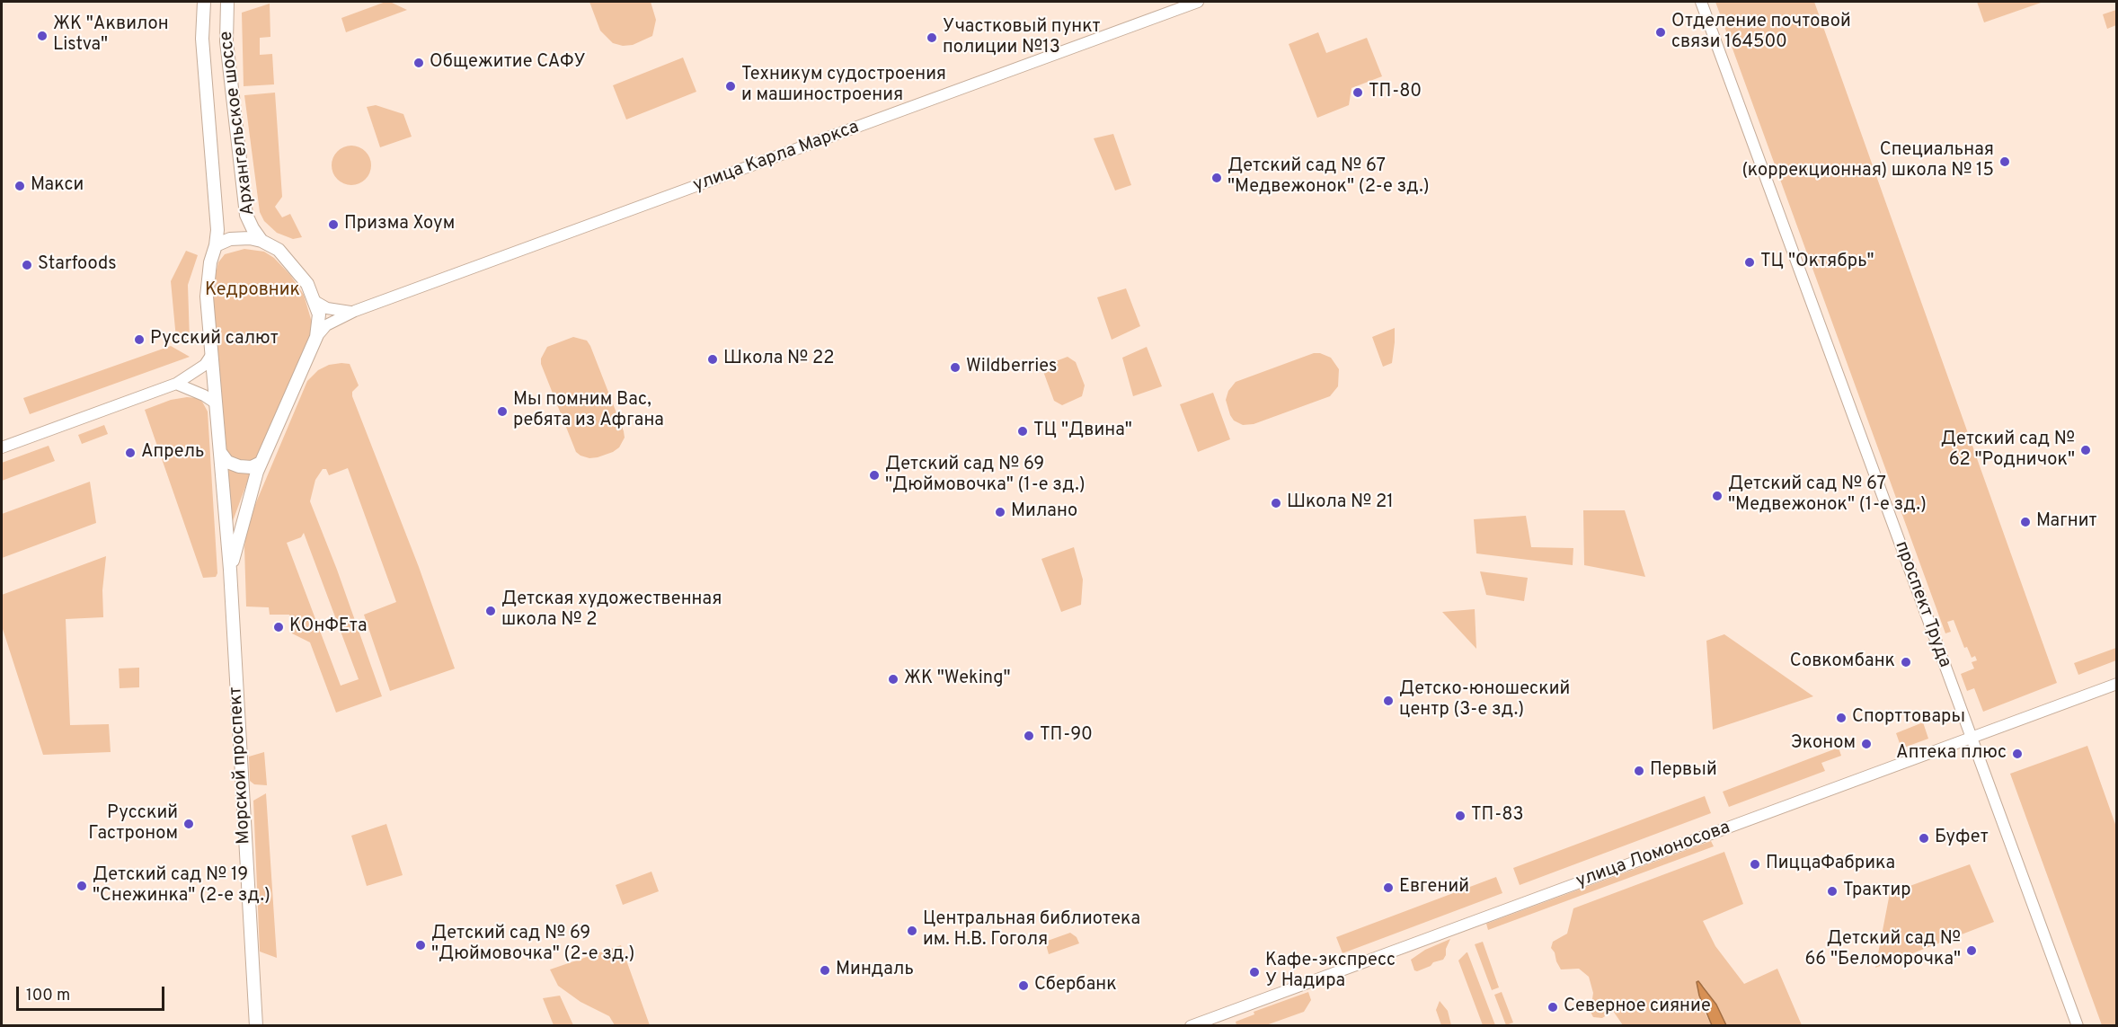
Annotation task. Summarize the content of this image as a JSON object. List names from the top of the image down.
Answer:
{
  "streets": {
    "main road": ["Архангельское шоссе", "Морской проспект"],
    "street": ["улица Карла Маркса", "проспект Труда", "улица Ломоносова"]
  },
  "crossings": [
    ["Архангельское шоссе", "Морской проспект"],
    ["проспект Труда", "улица Ломоносова"]
  ],
  "parks": ["Кедровник"],
  "places": [
    "Отделение почтовой связи 164500",
    "ЖК \"Аквилон Listva\"",
    "Участковый пункт полиции №13",
    "Общежитие САФУ",
    "Техникум судостроения и машиностроения",
    "ТП-80",
    "Специальная (коррекционная) школа № 15",
    "Детский сад № 67 \"Медвежонок\" (2-е зд.)",
    "Макси",
    "Призма Хоум",
    "ТЦ \"Октябрь\"",
    "Starfoods",
    "Русский салют",
    "Школа № 22",
    "Wildberries",
    "Мы помним Вас, ребята из Афгана",
    "ТЦ \"Двина\"",
    "Детский сад № 62 \"Родничок\"",
    "Апрель",
    "Детский сад № 69 \"Дюймовочка\" (1-е зд.)",
    "Детский сад № 67 \"Медвежонок\" (1-е зд.)",
    "Школа № 21",
    "Милано",
    "Магнит",
    "Детская художественная школа № 2",
    "КОнФЕта",
    "Совкомбанк",
    "ЖК \"Weking\"",
    "Детско-юношеский центр (3-е зд.)",
    "Спорттовары",
    "ТП-90",
    "Эконом",
    "Аптека плюс",
    "Первый",
    "ТП-83",
    "Русский Гастроном",
    "Буфет",
    "ПиццаФабрика",
    "Детский сад № 19 \"Снежинка\" (2-е зд.)",
    "Евгений",
    "Трактир",
    "Центральная библиотека им. Н.В. Гоголя",
    "Детский сад № 69 \"Дюймовочка\" (2-е зд.)",
    "Детский сад № 66 \"Беломорочка\"",
    "Миндаль",
    "Кафе-экспресс У Надира",
    "Сбербанк",
    "Северное сияние"
  ],
  "scale_bar": "100 m"
}
